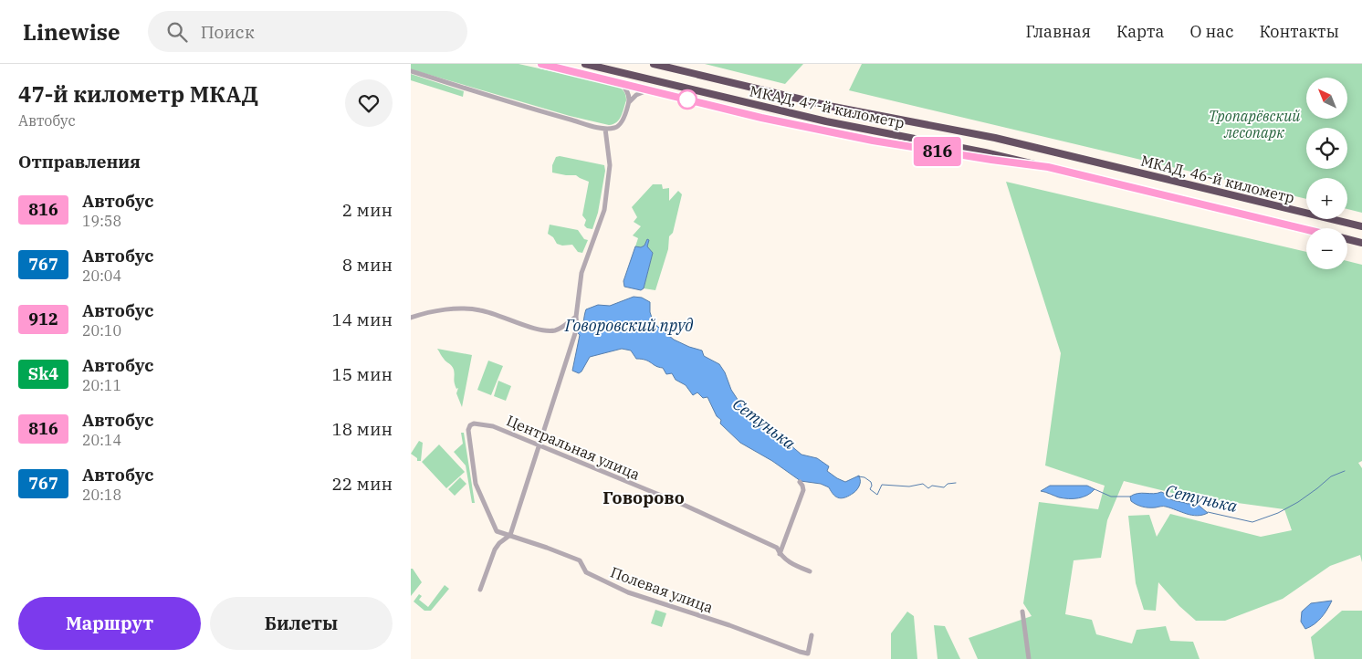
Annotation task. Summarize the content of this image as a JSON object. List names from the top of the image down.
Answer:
{
  "streets": {
    "highway": ["МКАД, 47-й километр", "МКАД, 46-й километр"],
    "street": ["Центральная улица", "Полевая улица"]
  },
  "crossings": [
    ["МКАД, 47-й километр", "МКАД, 46-й километр"],
    ["Центральная улица", "Полевая улица"]
  ],
  "districts": ["Говорово"],
  "water": ["Говоровский пруд", "Сетунька"],
  "parks": ["Тропарёвский лесопарк"],
  "lines": ["bus line 816"],
  "north": "top left",
  "page": {
    "header": "Linewise",
    "search": "Поиск",
    "nav": [
      "Главная",
      "Карта",
      "О нас",
      "Контакты"
    ],
    "heading": [
      ["47-й километр МКАД", "Автобус"],
      "Отправления"
    ],
    "on_map": "816",
    "map_buttons": ["+", "−"],
    "list": [
      {
        "mark": "816",
        "name": "Автобус",
        "note": "19:58",
        "value": "2 мин"
      },
      {
        "mark": "767",
        "name": "Автобус",
        "note": "20:04",
        "value": "8 мин"
      },
      {
        "mark": "912",
        "name": "Автобус",
        "note": "20:10",
        "value": "14 мин"
      },
      {
        "mark": "Sk4",
        "name": "Автобус",
        "note": "20:11",
        "value": "15 мин"
      },
      {
        "mark": "816",
        "name": "Автобус",
        "note": "20:14",
        "value": "18 мин"
      },
      {
        "mark": "767",
        "name": "Автобус",
        "note": "20:18",
        "value": "22 мин"
      }
    ],
    "buttons": ["Маршрут", "Билеты"]
  }
}
